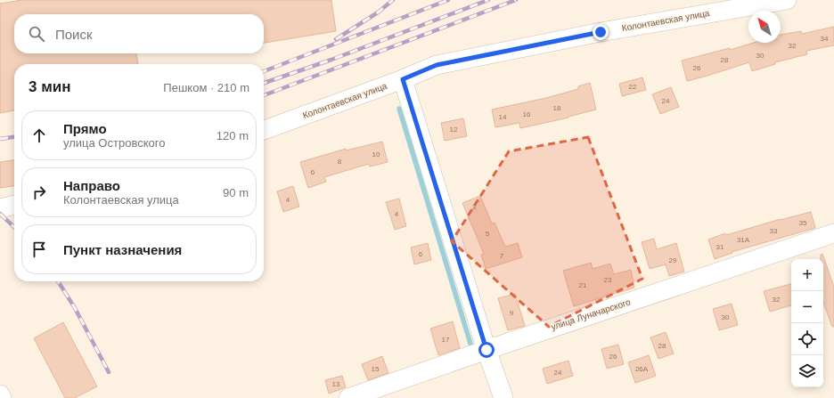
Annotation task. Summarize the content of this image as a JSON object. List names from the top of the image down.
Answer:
{
  "streets": {
    "street": ["Колонтаевская улица", "улица Луначарского"]
  },
  "house_numbers": [
    "34",
    "32",
    "30",
    "28",
    "26",
    "22",
    "24",
    "18",
    "16",
    "14",
    "12",
    "10",
    "8",
    "6",
    "4",
    "3",
    "4",
    "35",
    "33",
    "5",
    "31А",
    "31",
    "6",
    "7",
    "29",
    "23",
    "21",
    "32",
    "9",
    "30",
    "17",
    "28",
    "26",
    "15",
    "26А",
    "24",
    "13"
  ],
  "north": "top left",
  "page": {
    "search": "Поиск",
    "heading": ["3 мин", "Пешком · 210 m"],
    "list": [
      ["Прямо", "улица Островского", "120 m"],
      ["Направо", "Колонтаевская улица", "90 m"],
      "Пункт назначения"
    ],
    "map_buttons": ["+", "−"]
  }
}
